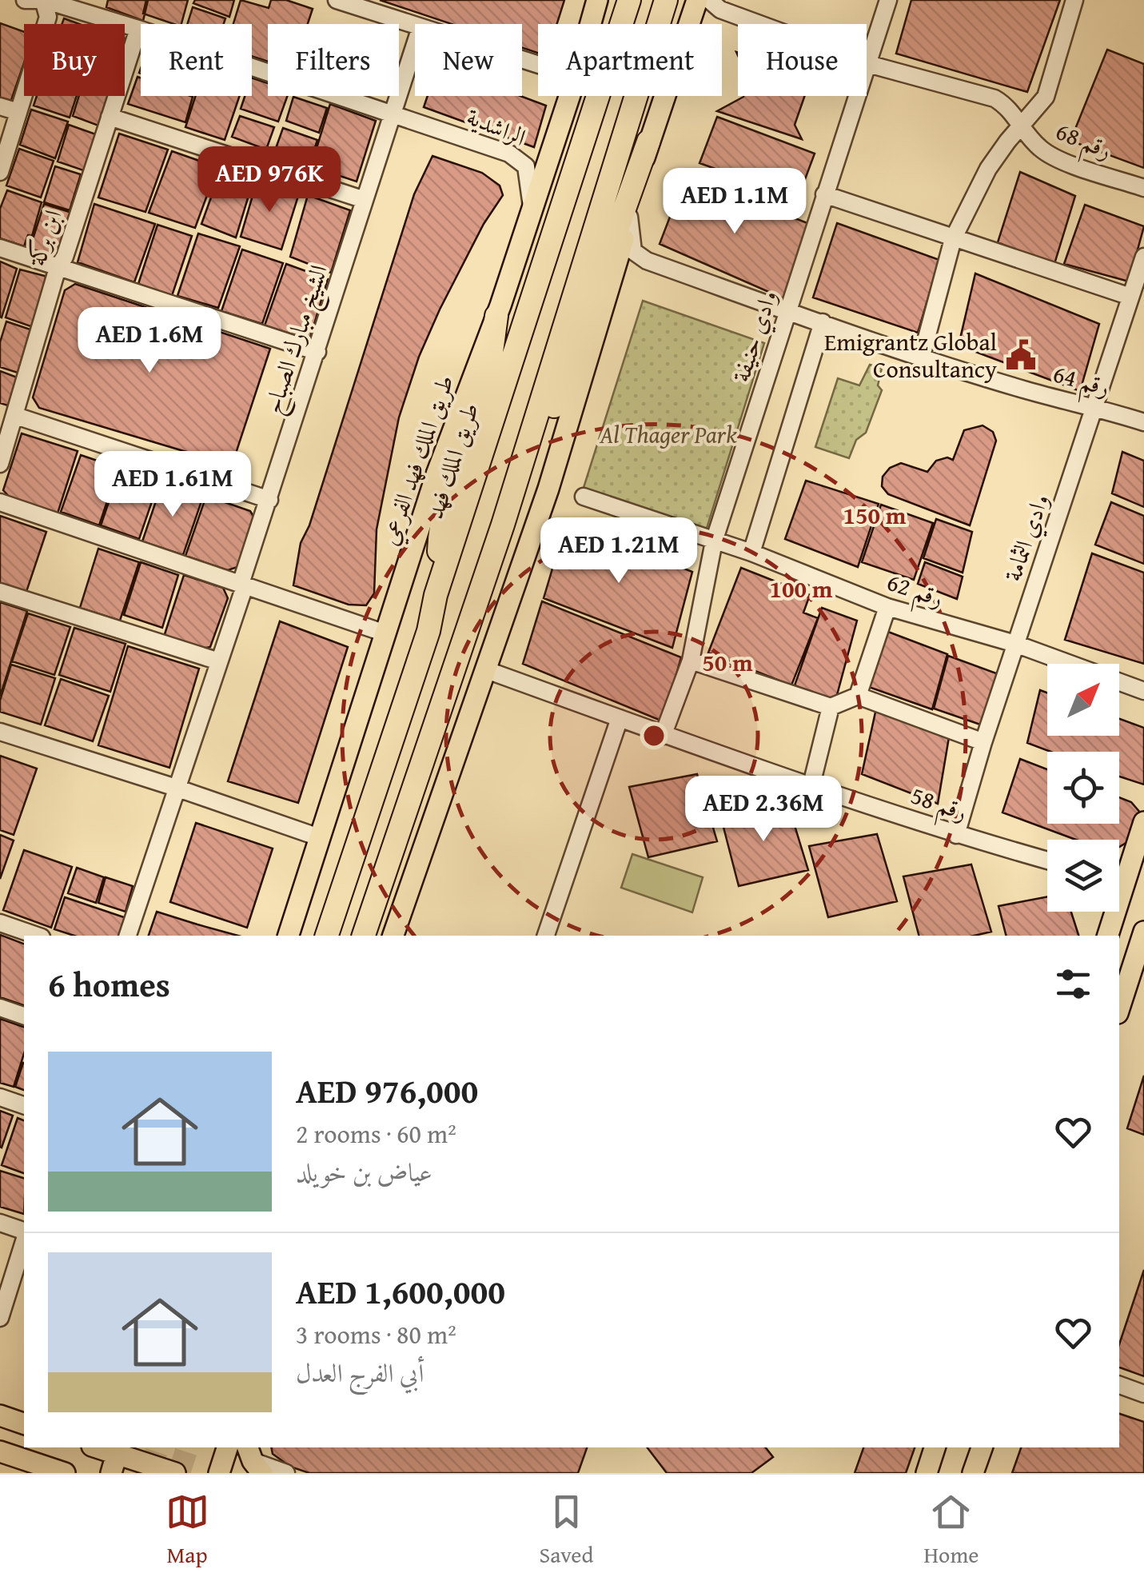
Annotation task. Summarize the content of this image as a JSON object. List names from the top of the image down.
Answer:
{
  "streets": {
    "highway": ["طريق الملك فهد"],
    "main road": ["طريق الملك فهد الفرعي"],
    "street": [
      "الراشدية",
      "رقم 68",
      "ابن بركة",
      "وادي حنيفة",
      "الشيخ مبارك الصباح",
      "رقم 64",
      "وادي الثمامة",
      "رقم 62",
      "رقم 58"
    ]
  },
  "crossings": [
    ["الراشدية", "ابن بركة"],
    ["الراشدية", "الشيخ مبارك الصباح"],
    ["الراشدية", "طريق الملك فهد الفرعي"],
    ["رقم 68", "وادي حنيفة"],
    ["وادي حنيفة", "رقم 64"],
    ["وادي حنيفة", "رقم 62"],
    ["وادي حنيفة", "رقم 58"],
    ["رقم 64", "وادي الثمامة"],
    ["وادي الثمامة", "رقم 62"],
    ["وادي الثمامة", "رقم 58"]
  ],
  "parks": ["Al Thager Park"],
  "places": {
    "public building": ["Emigrantz Global Consultancy"]
  },
  "north": "top right",
  "page": {
    "chip": [
      "Buy",
      "Rent",
      "Filters",
      "New",
      "Apartment",
      "House"
    ],
    "price": [
      "AED 976K",
      "AED 1.1M",
      "AED 1.6M",
      "AED 1.61M",
      "AED 1.21M",
      "AED 2.36M"
    ],
    "heading": "6 homes",
    "list": [
      {
        "name": "AED 976,000",
        "note": "2 rooms · 60 m² · عياض بن خويلد"
      },
      {
        "name": "AED 1,600,000",
        "note": "3 rooms · 80 m² · أبي الفرج العدل"
      }
    ],
    "tabs": ["Map", "Saved", "Home"]
  },
  "rings": ["150 m", "100 m", "50 m"]
}
